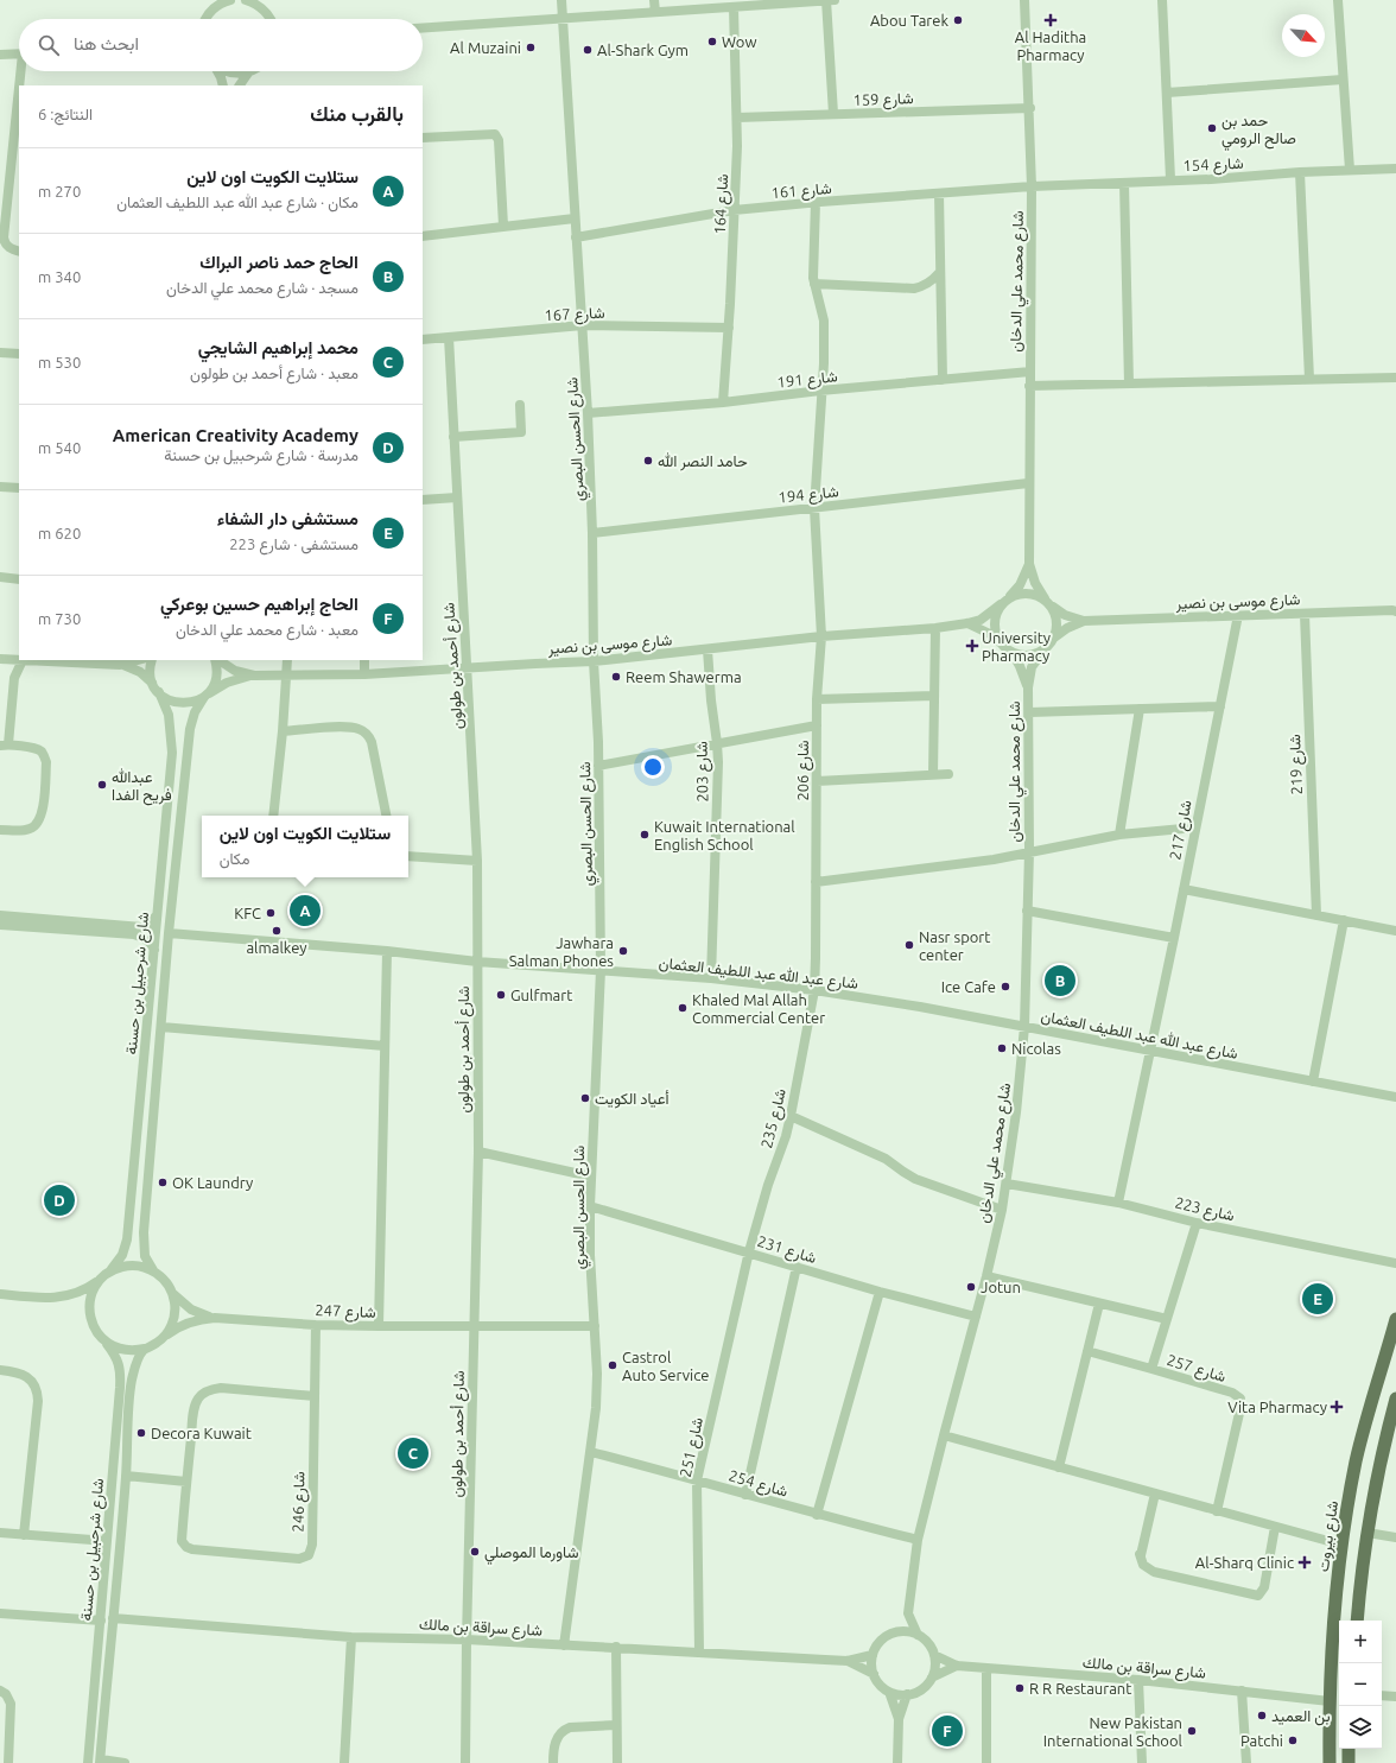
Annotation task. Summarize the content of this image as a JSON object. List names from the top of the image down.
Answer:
{
  "streets": {
    "main road": ["شارع بيروت"],
    "street": [
      "شارع 159",
      "شارع 154",
      "شارع 161",
      "شارع 164",
      "شارع محمد علي الدخان",
      "شارع 167",
      "شارع 191",
      "شارع الحسن البصري",
      "شارع 194",
      "شارع موسى بن نصير",
      "شارع أحمد بن طولون",
      "شارع 219",
      "شارع 206",
      "شارع 203",
      "شارع 217",
      "شارع عبد الله عبد اللطيف العثمان",
      "شارع شرحبيل بن حسنة",
      "شارع 235",
      "شارع 223",
      "شارع 231",
      "شارع 247",
      "شارع 257",
      "شارع 251",
      "شارع 254",
      "شارع 246",
      "شارع سراقة بن مالك"
    ]
  },
  "crossings": [
    ["شارع 159", "شارع 164"],
    ["شارع 159", "شارع محمد علي الدخان"],
    ["شارع 154", "شارع 161"],
    ["شارع 154", "شارع محمد علي الدخان"],
    ["شارع 161", "شارع 164"],
    ["شارع 161", "شارع محمد علي الدخان"],
    ["شارع 161", "شارع الحسن البصري"],
    ["شارع 161", "شارع 206"],
    ["شارع 164", "شارع 167"],
    ["شارع 164", "شارع 191"],
    ["شارع محمد علي الدخان", "شارع 191"],
    ["شارع محمد علي الدخان", "شارع 194"],
    ["شارع محمد علي الدخان", "شارع موسى بن نصير"],
    ["شارع محمد علي الدخان", "شارع عبد الله عبد اللطيف العثمان"],
    ["شارع محمد علي الدخان", "شارع 223"],
    ["شارع محمد علي الدخان", "شارع 231"],
    ["شارع محمد علي الدخان", "شارع 254"],
    ["شارع محمد علي الدخان", "شارع سراقة بن مالك"],
    ["شارع 167", "شارع الحسن البصري"],
    ["شارع 167", "شارع أحمد بن طولون"],
    ["شارع 191", "شارع الحسن البصري"],
    ["شارع 191", "شارع 206"],
    ["شارع الحسن البصري", "شارع 194"],
    ["شارع الحسن البصري", "شارع موسى بن نصير"],
    ["شارع الحسن البصري", "شارع عبد الله عبد اللطيف العثمان"],
    ["شارع الحسن البصري", "شارع 231"],
    ["شارع الحسن البصري", "شارع 247"],
    ["شارع الحسن البصري", "شارع 254"],
    ["شارع الحسن البصري", "شارع سراقة بن مالك"],
    ["شارع 194", "شارع 206"],
    ["شارع موسى بن نصير", "شارع أحمد بن طولون"],
    ["شارع موسى بن نصير", "شارع 219"],
    ["شارع موسى بن نصير", "شارع 206"],
    ["شارع موسى بن نصير", "شارع 203"],
    ["شارع موسى بن نصير", "شارع 217"],
    ["شارع موسى بن نصير", "شارع شرحبيل بن حسنة"],
    ["شارع أحمد بن طولون", "شارع عبد الله عبد اللطيف العثمان"],
    ["شارع أحمد بن طولون", "شارع 247"],
    ["شارع أحمد بن طولون", "شارع سراقة بن مالك"],
    ["شارع 206", "شارع عبد الله عبد اللطيف العثمان"],
    ["شارع 206", "شارع 235"],
    ["شارع 203", "شارع عبد الله عبد اللطيف العثمان"],
    ["شارع 217", "شارع عبد الله عبد اللطيف العثمان"],
    ["شارع 217", "شارع 223"],
    ["شارع عبد الله عبد اللطيف العثمان", "شارع شرحبيل بن حسنة"],
    ["شارع عبد الله عبد اللطيف العثمان", "شارع 235"],
    ["شارع شرحبيل بن حسنة", "شارع 247"],
    ["شارع شرحبيل بن حسنة", "شارع سراقة بن مالك"],
    ["شارع 235", "شارع 231"],
    ["شارع 235", "شارع 251"],
    ["شارع 231", "شارع 251"],
    ["شارع 247", "شارع 246"],
    ["شارع 251", "شارع 254"],
    ["شارع 251", "شارع سراقة بن مالك"],
    ["شارع بيروت", "شارع سراقة بن مالك"]
  ],
  "places": {
    "other": [
      "Abou Tarek",
      "Wow",
      "Al Muzaini",
      "Al-Shark Gym",
      "حمد بن صالح الرومي",
      "حامد النصر الله",
      "Reem Shawerma",
      "عبدالله فريح الفدا",
      "Kuwait International English School",
      "KFC",
      "almalkey",
      "Nasr sport center",
      "Jawhara Salman Phones",
      "Ice Cafe",
      "Gulfmart",
      "Khaled Mal Allah Commercial Center",
      "Nicolas",
      "أعياد الكويت",
      "OK Laundry",
      "Jotun",
      "Castrol Auto Service",
      "Decora Kuwait",
      "شاورما الموصلي",
      "R R Restaurant",
      "بن العميد",
      "New Pakistan International School",
      "Patchi"
    ],
    "health": [
      "Al Haditha Pharmacy",
      "University Pharmacy",
      "Vita Pharmacy",
      "Al-Sharq Clinic"
    ]
  },
  "north": "bottom right",
  "page": {
    "search": "ابحث هنا",
    "heading": ["بالقرب منك", "النتائج: 6"],
    "list": [
      {
        "mark": "A",
        "name": "ستلايت الكويت اون لاين",
        "note": "مكان · شارع عبد الله عبد اللطيف العثمان",
        "value": "270 m"
      },
      {
        "mark": "B",
        "name": "الحاج حمد ناصر البراك",
        "note": "مسجد · شارع محمد علي الدخان",
        "value": "340 m"
      },
      {
        "mark": "C",
        "name": "محمد إبراهيم الشايجي",
        "note": "معبد · شارع أحمد بن طولون",
        "value": "530 m"
      },
      {
        "mark": "D",
        "name": "American Creativity Academy",
        "note": "مدرسة · شارع شرحبيل بن حسنة",
        "value": "540 m"
      },
      {
        "mark": "E",
        "name": "مستشفى دار الشفاء",
        "note": "مستشفى · شارع 223",
        "value": "620 m"
      },
      {
        "mark": "F",
        "name": "الحاج إبراهيم حسين بوعركي",
        "note": "معبد · شارع محمد علي الدخان",
        "value": "730 m"
      }
    ],
    "popup": ["ستلايت الكويت اون لاين", "مكان"],
    "pins": [
      "A",
      "B",
      "D",
      "E",
      "C",
      "F"
    ],
    "map_buttons": ["+", "−"]
  }
}
